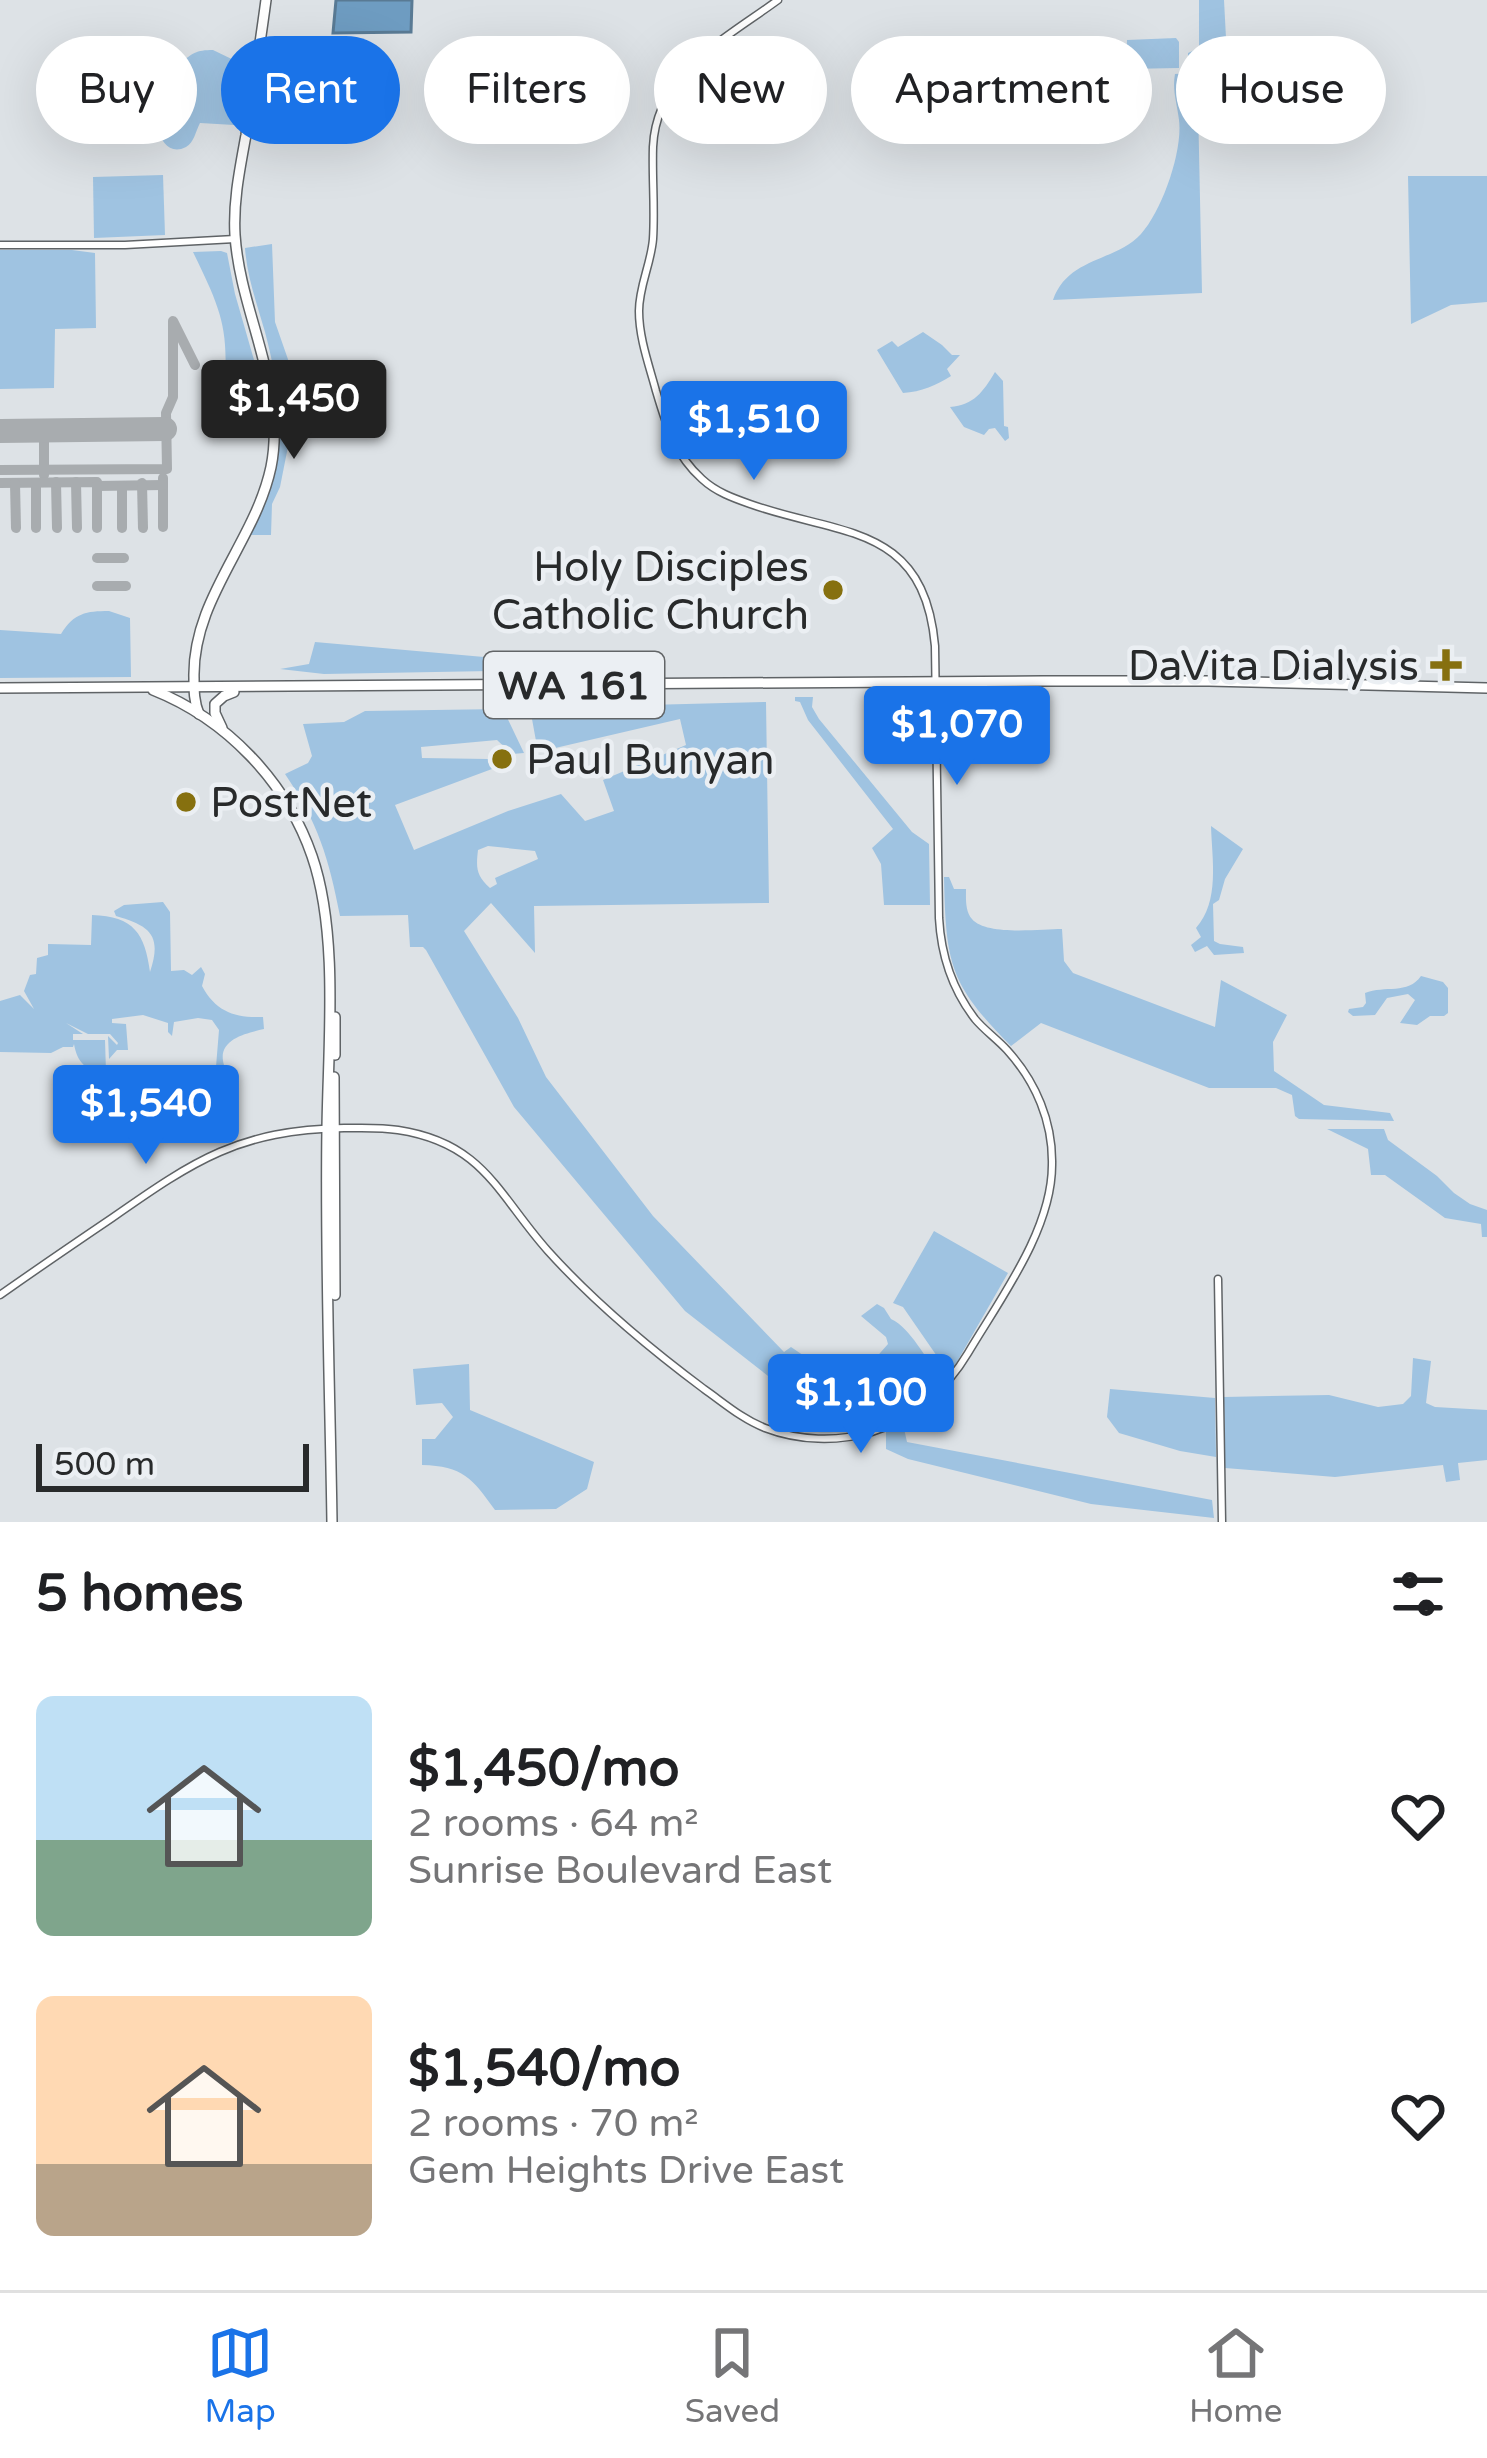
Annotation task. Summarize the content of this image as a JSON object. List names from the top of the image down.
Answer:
{
  "streets": {
    "main road": ["WA 161"]
  },
  "places": {
    "other": ["Holy Disciples Catholic Church", "Paul Bunyan", "PostNet"],
    "health": ["DaVita Dialysis"]
  },
  "scale_bar": "500 m",
  "page": {
    "chip": [
      "Buy",
      "Rent",
      "Filters",
      "New",
      "Apartment",
      "House"
    ],
    "price": [
      "$1,450",
      "$1,510",
      "$1,070",
      "$1,540",
      "$1,100"
    ],
    "scale": "500 m",
    "heading": "5 homes",
    "list": [
      {
        "name": "$1,450/mo",
        "note": "2 rooms · 64 m² · Sunrise Boulevard East"
      },
      {
        "name": "$1,540/mo",
        "note": "2 rooms · 70 m² · Gem Heights Drive East"
      }
    ],
    "tabs": ["Map", "Saved", "Home"]
  }
}
